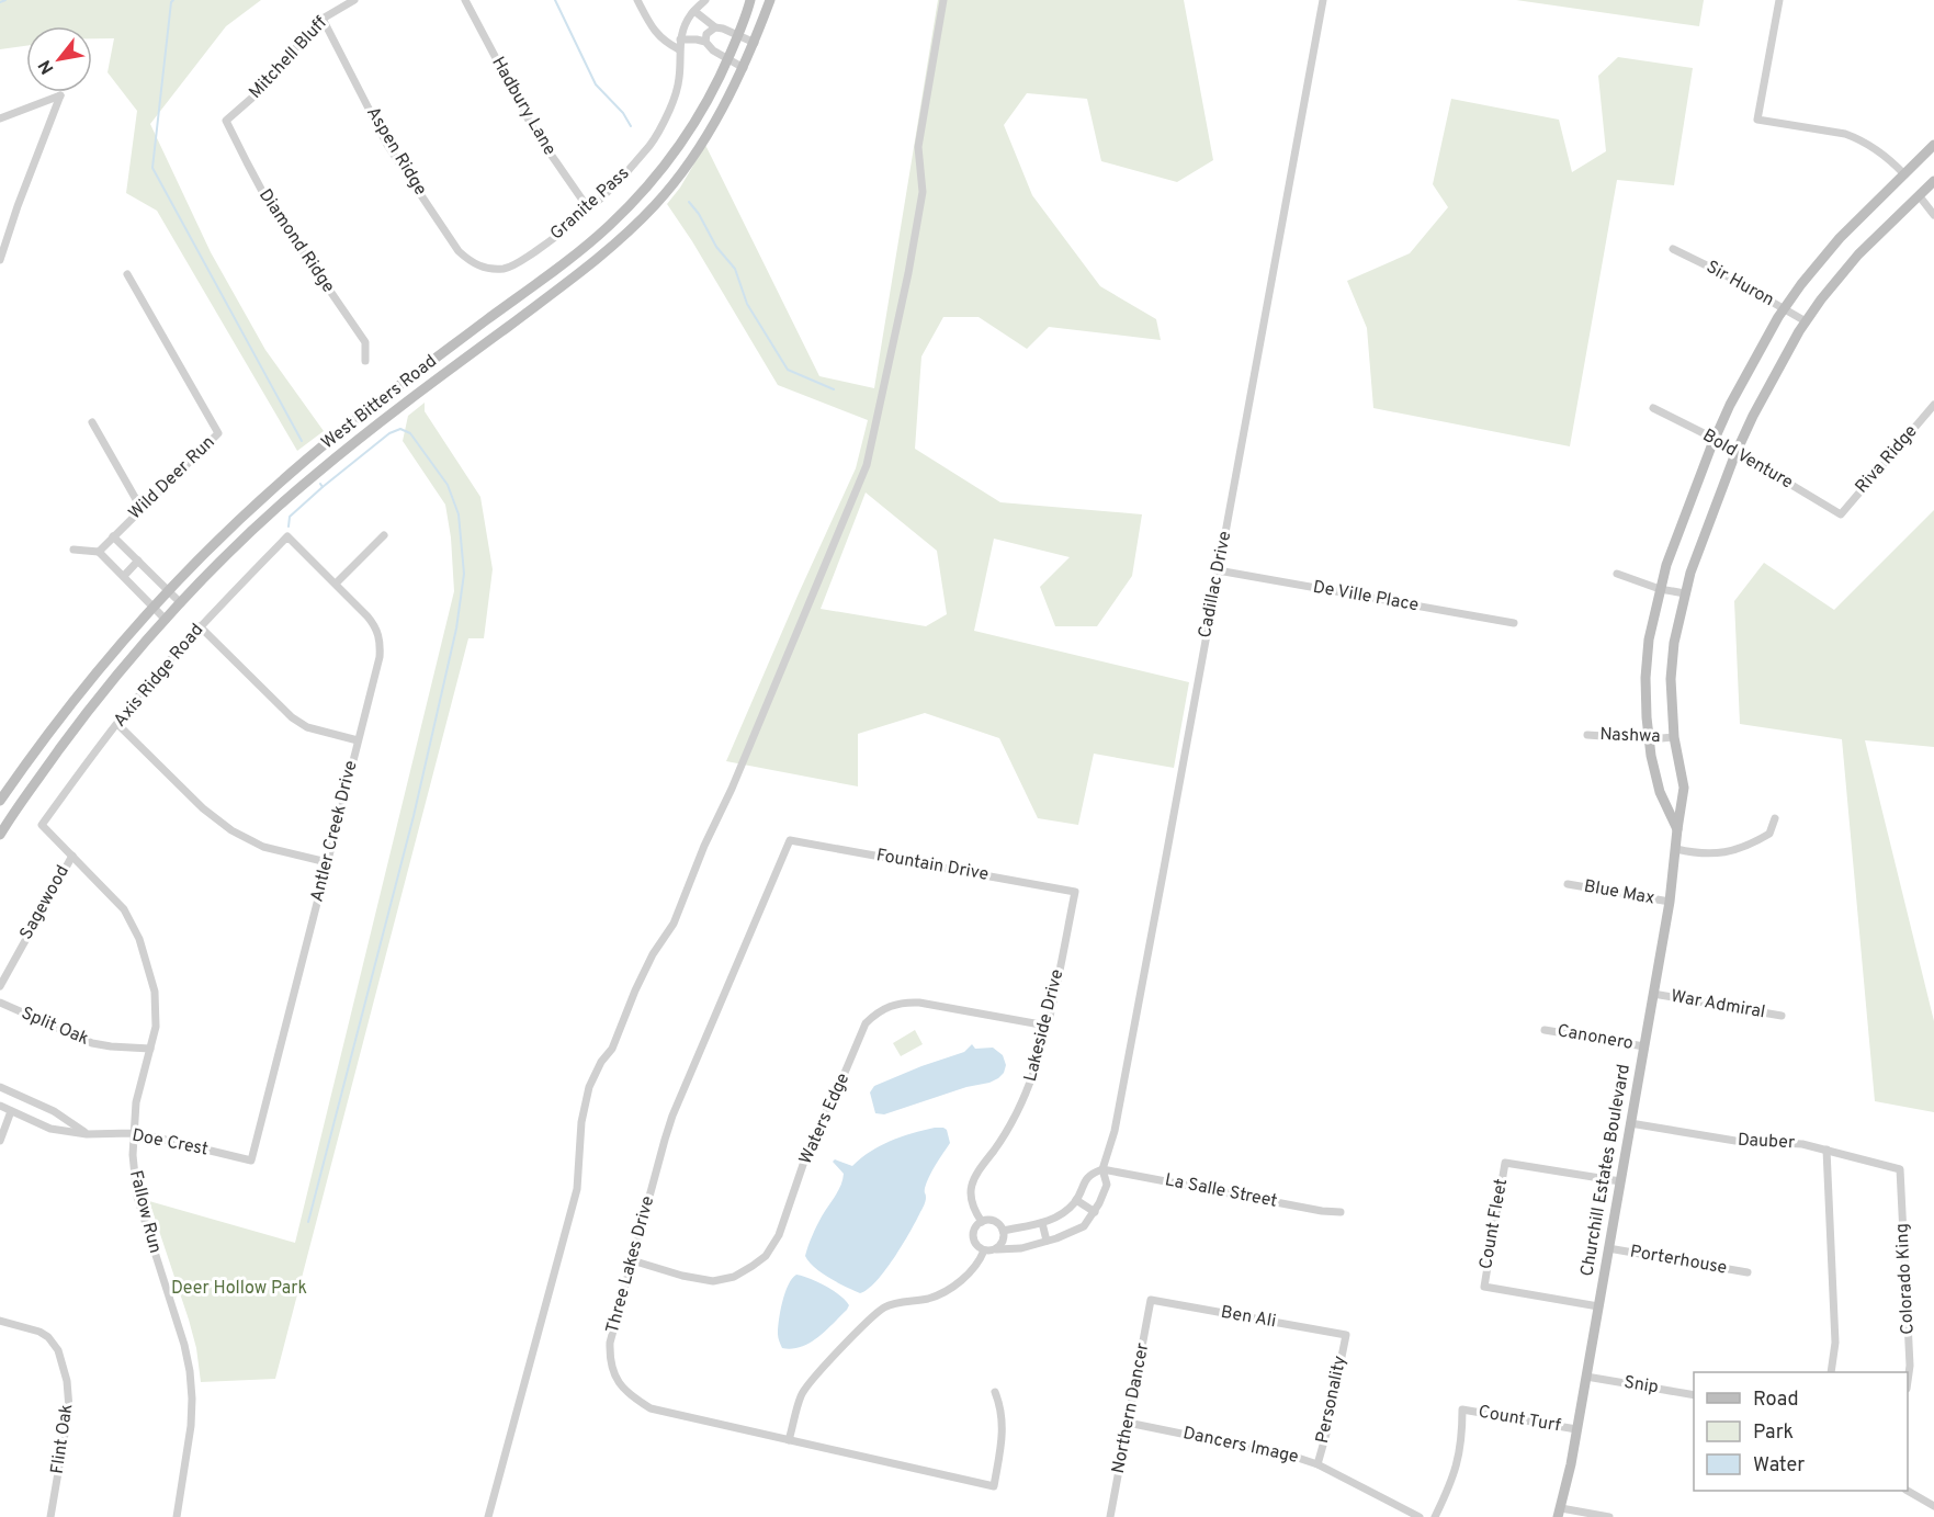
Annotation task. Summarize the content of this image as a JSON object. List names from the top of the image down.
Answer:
{
  "streets": {
    "main road": ["West Bitters Road", "Churchill Estates Boulevard"],
    "street": [
      "Mitchell Bluff",
      "Hadbury Lane",
      "Aspen Ridge",
      "Granite Pass",
      "Diamond Ridge",
      "Sir Huron",
      "Bold Venture",
      "Riva Ridge",
      "Wild Deer Run",
      "Cadillac Drive",
      "De Ville Place",
      "Axis Ridge Road",
      "Nashwa",
      "Antler Creek Drive",
      "Fountain Drive",
      "Blue Max",
      "Sagewood",
      "War Admiral",
      "Lakeside Drive",
      "Split Oak",
      "Canonero",
      "Waters Edge",
      "Dauber",
      "Doe Crest",
      "La Salle Street",
      "Fallow Run",
      "Count Fleet",
      "Porterhouse",
      "Three Lakes Drive",
      "Colorado King",
      "Ben Ali",
      "Snip",
      "Personality",
      "Northern Dancer",
      "Count Turf",
      "Flint Oak",
      "Dancers Image"
    ]
  },
  "crossings": [
    ["Mitchell Bluff", "Aspen Ridge"],
    ["Mitchell Bluff", "Diamond Ridge"],
    ["Hadbury Lane", "Granite Pass"],
    ["Aspen Ridge", "Granite Pass"],
    ["Sir Huron", "Churchill Estates Boulevard"],
    ["Bold Venture", "Riva Ridge"],
    ["Bold Venture", "Churchill Estates Boulevard"],
    ["Cadillac Drive", "De Ville Place"],
    ["Cadillac Drive", "La Salle Street"],
    ["Axis Ridge Road", "Antler Creek Drive"],
    ["Axis Ridge Road", "Fallow Run"],
    ["Nashwa", "Churchill Estates Boulevard"],
    ["Antler Creek Drive", "Doe Crest"],
    ["Fountain Drive", "Lakeside Drive"],
    ["Fountain Drive", "Three Lakes Drive"],
    ["Blue Max", "Churchill Estates Boulevard"],
    ["Sagewood", "Fallow Run"],
    ["War Admiral", "Churchill Estates Boulevard"],
    ["Lakeside Drive", "Waters Edge"],
    ["Split Oak", "Fallow Run"],
    ["Canonero", "Churchill Estates Boulevard"],
    ["Waters Edge", "Three Lakes Drive"],
    ["Dauber", "Churchill Estates Boulevard"],
    ["Dauber", "Colorado King"],
    ["Doe Crest", "Fallow Run"],
    ["Churchill Estates Boulevard", "Count Fleet"],
    ["Churchill Estates Boulevard", "Porterhouse"],
    ["Churchill Estates Boulevard", "Snip"],
    ["Churchill Estates Boulevard", "Count Turf"],
    ["Ben Ali", "Personality"],
    ["Ben Ali", "Northern Dancer"],
    ["Personality", "Dancers Image"],
    ["Northern Dancer", "Dancers Image"]
  ],
  "parks": ["Deer Hollow Park"],
  "legend": ["Road", "Park", "Water"],
  "north": "bottom left"
}
